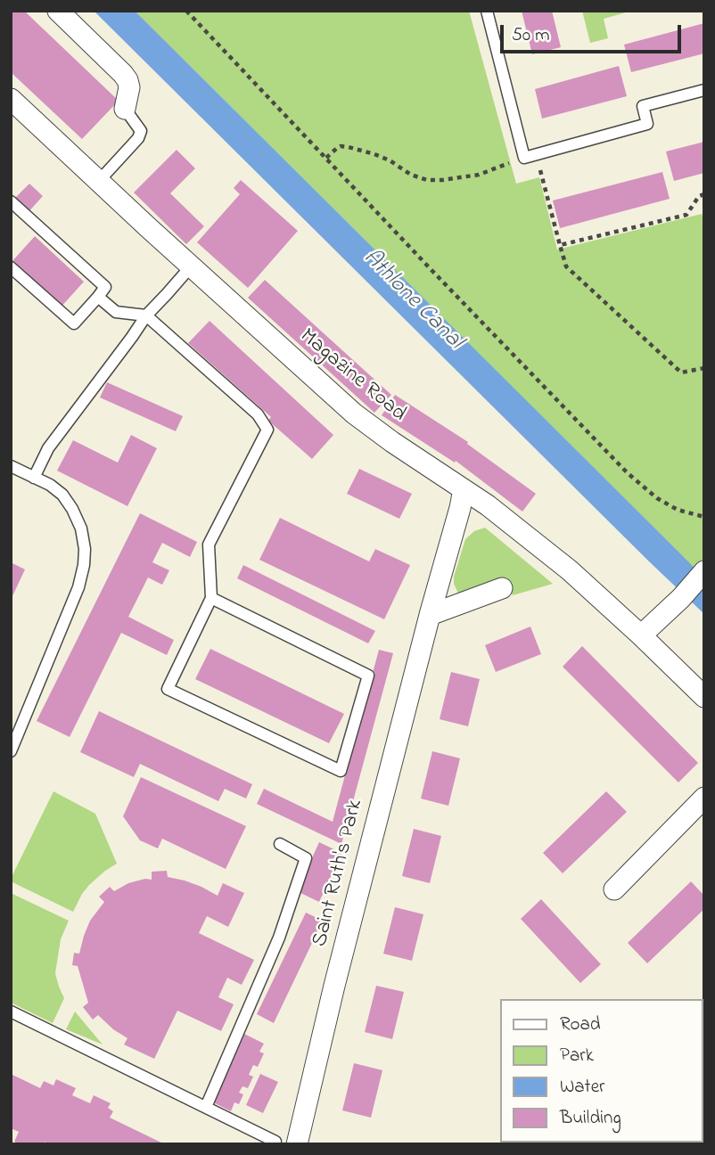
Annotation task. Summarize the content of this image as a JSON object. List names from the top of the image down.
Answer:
{
  "streets": {
    "street": ["Magazine Road", "Saint Ruth's Park"]
  },
  "crossings": [
    ["Magazine Road", "Saint Ruth's Park"]
  ],
  "water": ["Athlone Canal"],
  "legend": [
    "Road",
    "Park",
    "Water",
    "Building"
  ],
  "scale_bar": "50 m"
}
